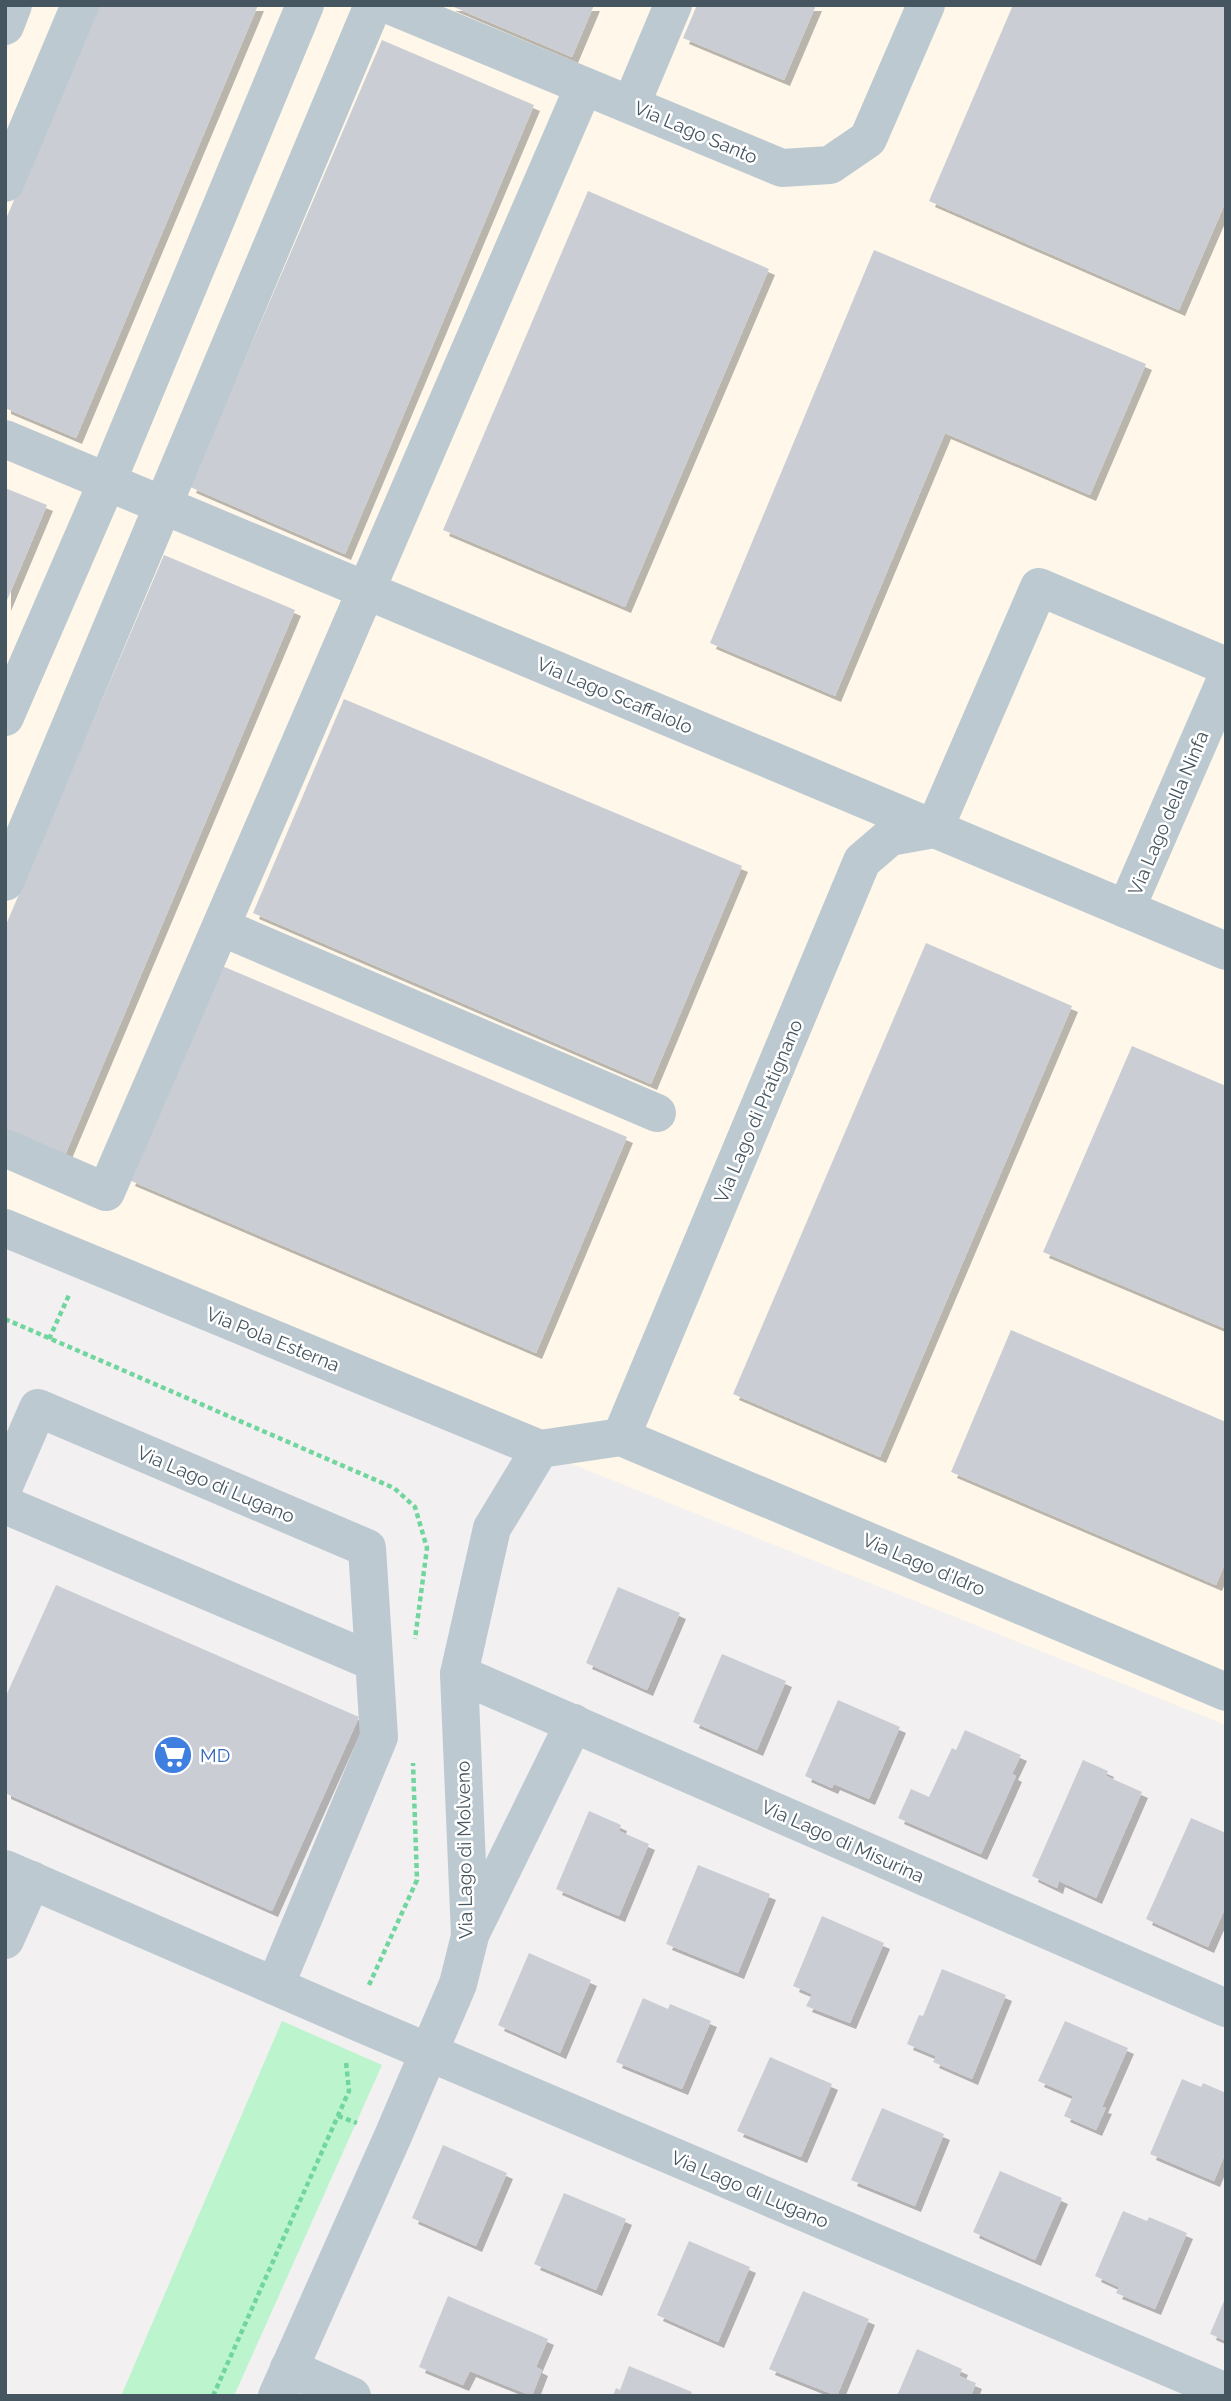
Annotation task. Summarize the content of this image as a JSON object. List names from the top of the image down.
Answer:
{
  "streets": {
    "street": [
      "Via Lago Santo",
      "Via Lago Scaffaiolo",
      "Via Lago della Ninfa",
      "Via Lago di Pratignano",
      "Via Pola Esterna",
      "Via Lago di Lugano",
      "Via Lago d'Idro",
      "Via Lago di Misurina",
      "Via Lago di Molveno"
    ]
  },
  "crossings": [
    ["Via Lago Scaffaiolo", "Via Lago della Ninfa"],
    ["Via Lago Scaffaiolo", "Via Lago di Pratignano"],
    ["Via Lago di Pratignano", "Via Lago d'Idro"],
    ["Via Pola Esterna", "Via Lago di Molveno"],
    ["Via Lago di Lugano", "Via Lago di Molveno"],
    ["Via Lago di Misurina", "Via Lago di Molveno"]
  ],
  "places": {
    "supermarket": ["MD"]
  }
}
